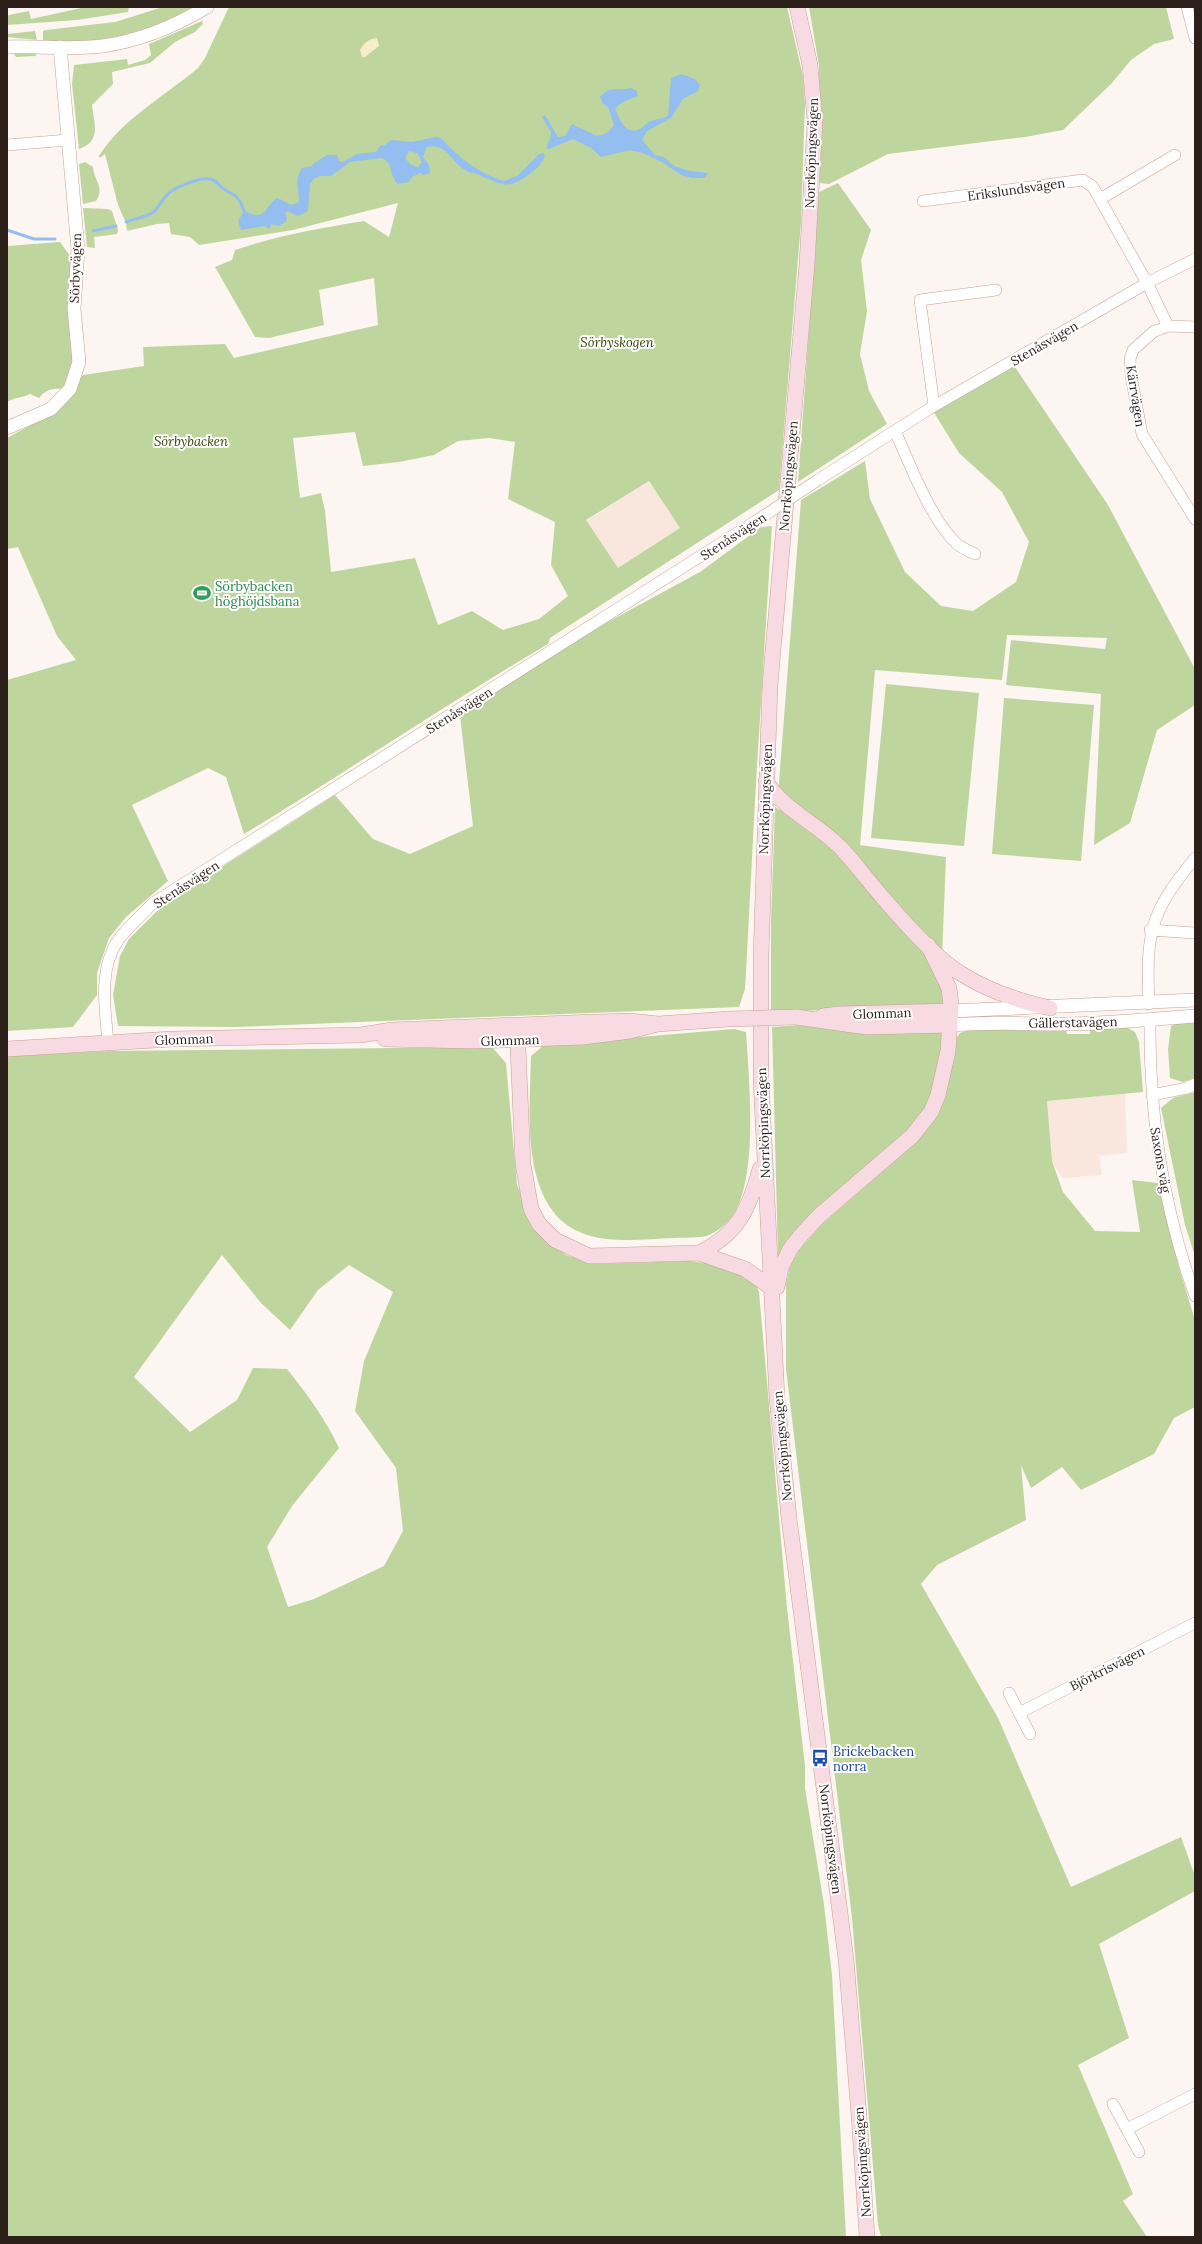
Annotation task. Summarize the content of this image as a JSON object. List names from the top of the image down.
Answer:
{
  "streets": {
    "main road": ["Norrköpingsvägen", "Glomman"],
    "street": [
      "Erikslundsvägen",
      "Sörbyvägen",
      "Stenåsvägen",
      "Kärrvägen",
      "Gällerstavägen",
      "Saxons väg",
      "Björkrisvägen"
    ]
  },
  "crossings": [
    ["Erikslundsvägen", "Stenåsvägen"],
    ["Erikslundsvägen", "Kärrvägen"],
    ["Stenåsvägen", "Glomman"],
    ["Glomman", "Gällerstavägen"],
    ["Gällerstavägen", "Saxons väg"]
  ],
  "parks": ["Sörbyskogen", "Sörbybacken"],
  "places": {
    "sports": ["Sörbybacken höghöjdsbana"],
    "bus stop": ["Brickebacken norra"]
  }
}
